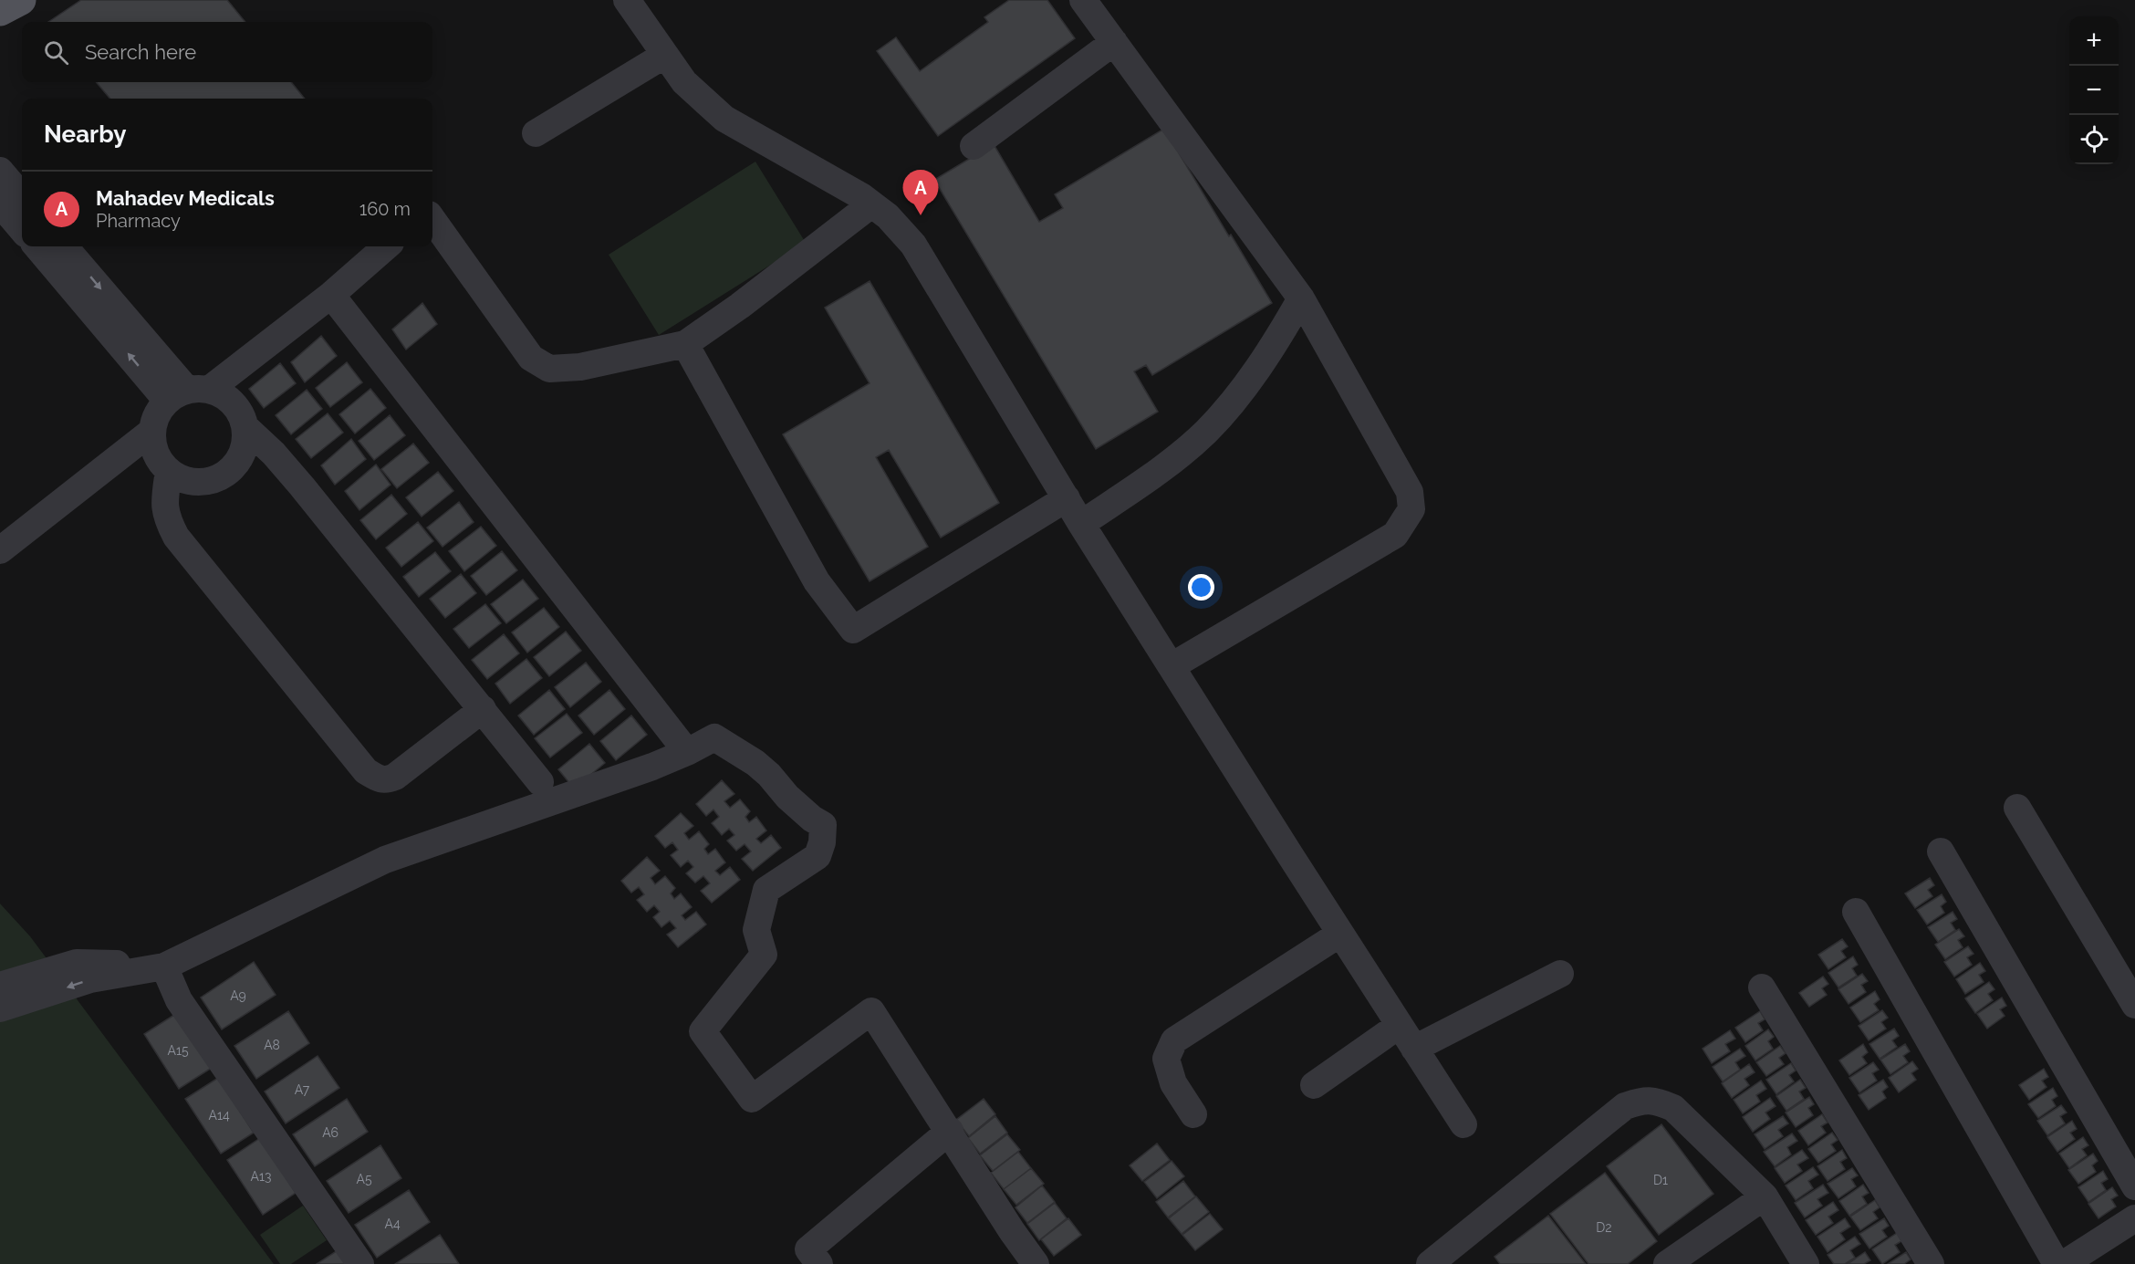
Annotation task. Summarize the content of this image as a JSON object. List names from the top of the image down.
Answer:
{
  "house_numbers": [
    "A9",
    "A8",
    "A15",
    "A7",
    "A14",
    "A6",
    "A13",
    "A5",
    "D1",
    "A4",
    "D2"
  ],
  "page": {
    "map_buttons": ["+", "−"],
    "search": "Search here",
    "heading": "Nearby",
    "pins": "A",
    "list": [
      {
        "mark": "A",
        "name": "Mahadev Medicals",
        "note": "Pharmacy",
        "value": "160 m"
      }
    ]
  }
}
